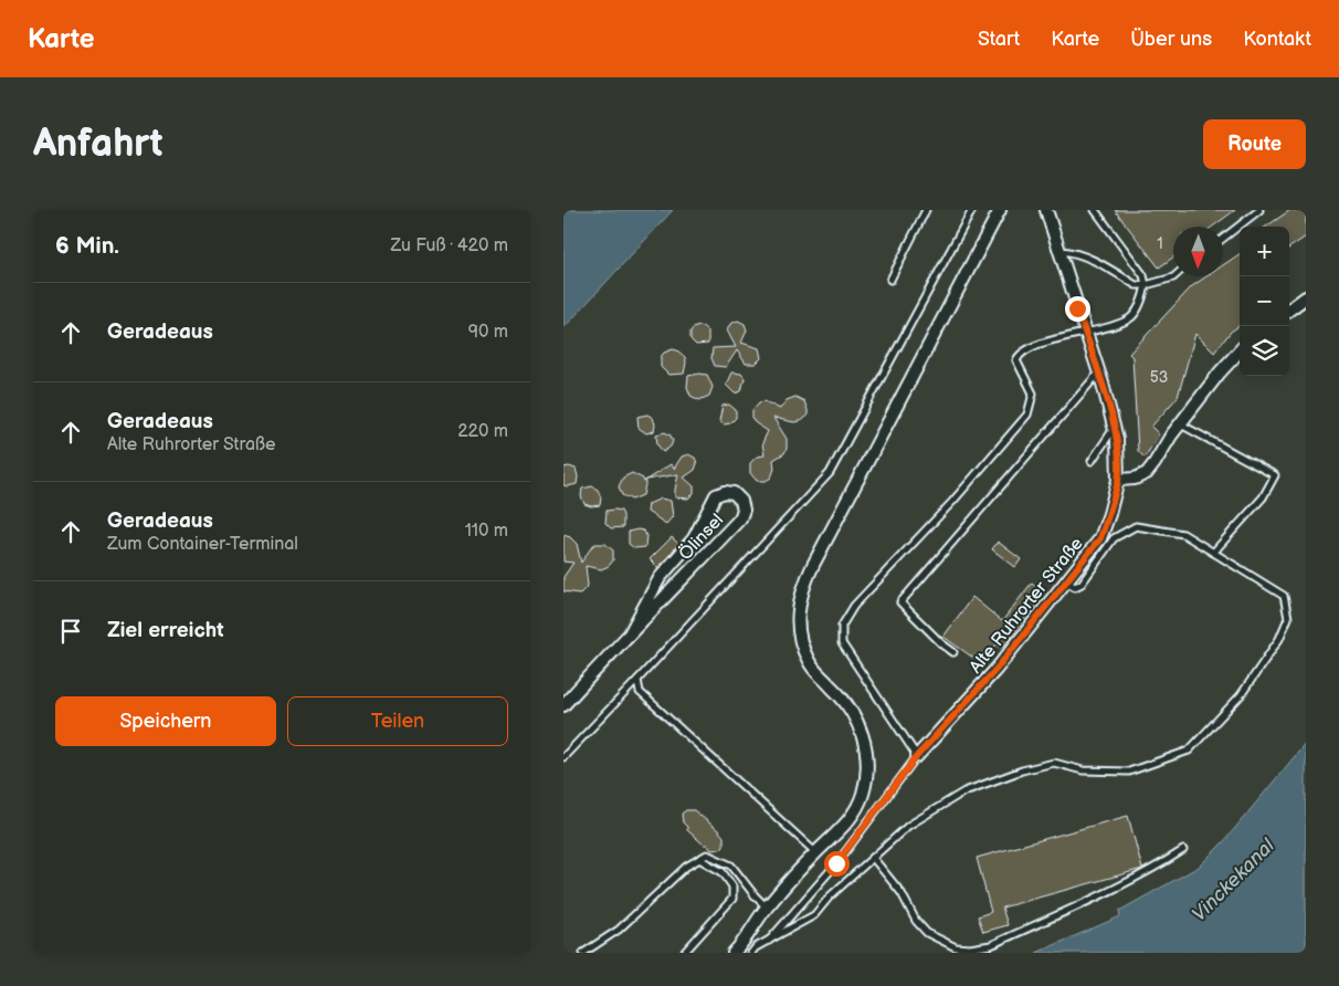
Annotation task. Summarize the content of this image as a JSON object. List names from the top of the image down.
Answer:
{
  "streets": {
    "street": ["Ölinsel", "Alte Ruhrorter Straße"]
  },
  "water": ["Vinckekanal"],
  "house_numbers": ["1", "53"],
  "north": "bottom",
  "page": {
    "header": "Karte",
    "nav": [
      "Start",
      "Karte",
      "Über uns",
      "Kontakt"
    ],
    "buttons": [
      "Route",
      ["Speichern", "Teilen"]
    ],
    "title": "Anfahrt",
    "heading": ["6 Min.", "Zu Fuß · 420 m"],
    "map_buttons": ["+", "−"],
    "list": [
      ["Geradeaus", "90 m"],
      ["Geradeaus", "Alte Ruhrorter Straße", "220 m"],
      ["Geradeaus", "Zum Container-Terminal", "110 m"],
      "Ziel erreicht"
    ]
  }
}
